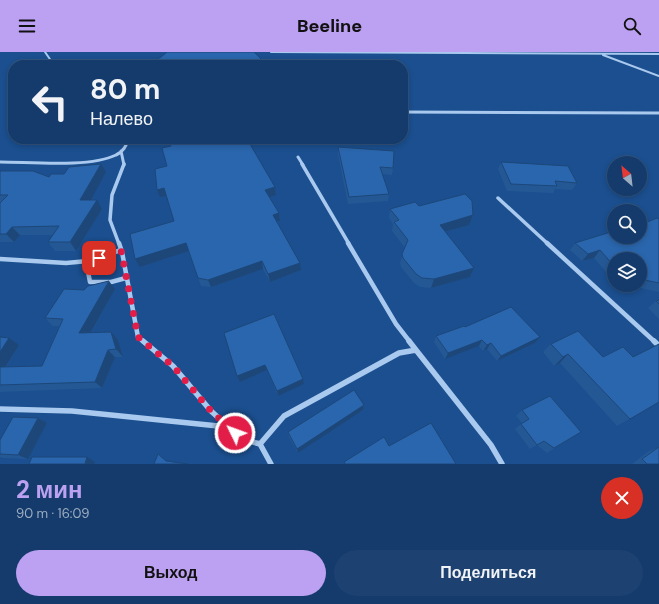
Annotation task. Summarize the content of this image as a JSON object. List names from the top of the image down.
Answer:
{
  "north": "top left",
  "page": {
    "header": "Beeline",
    "turn": ["80 m", "Налево"],
    "heading": ["2 мин", "90 m · 16:09"],
    "buttons": ["Выход", "Поделиться"]
  }
}
